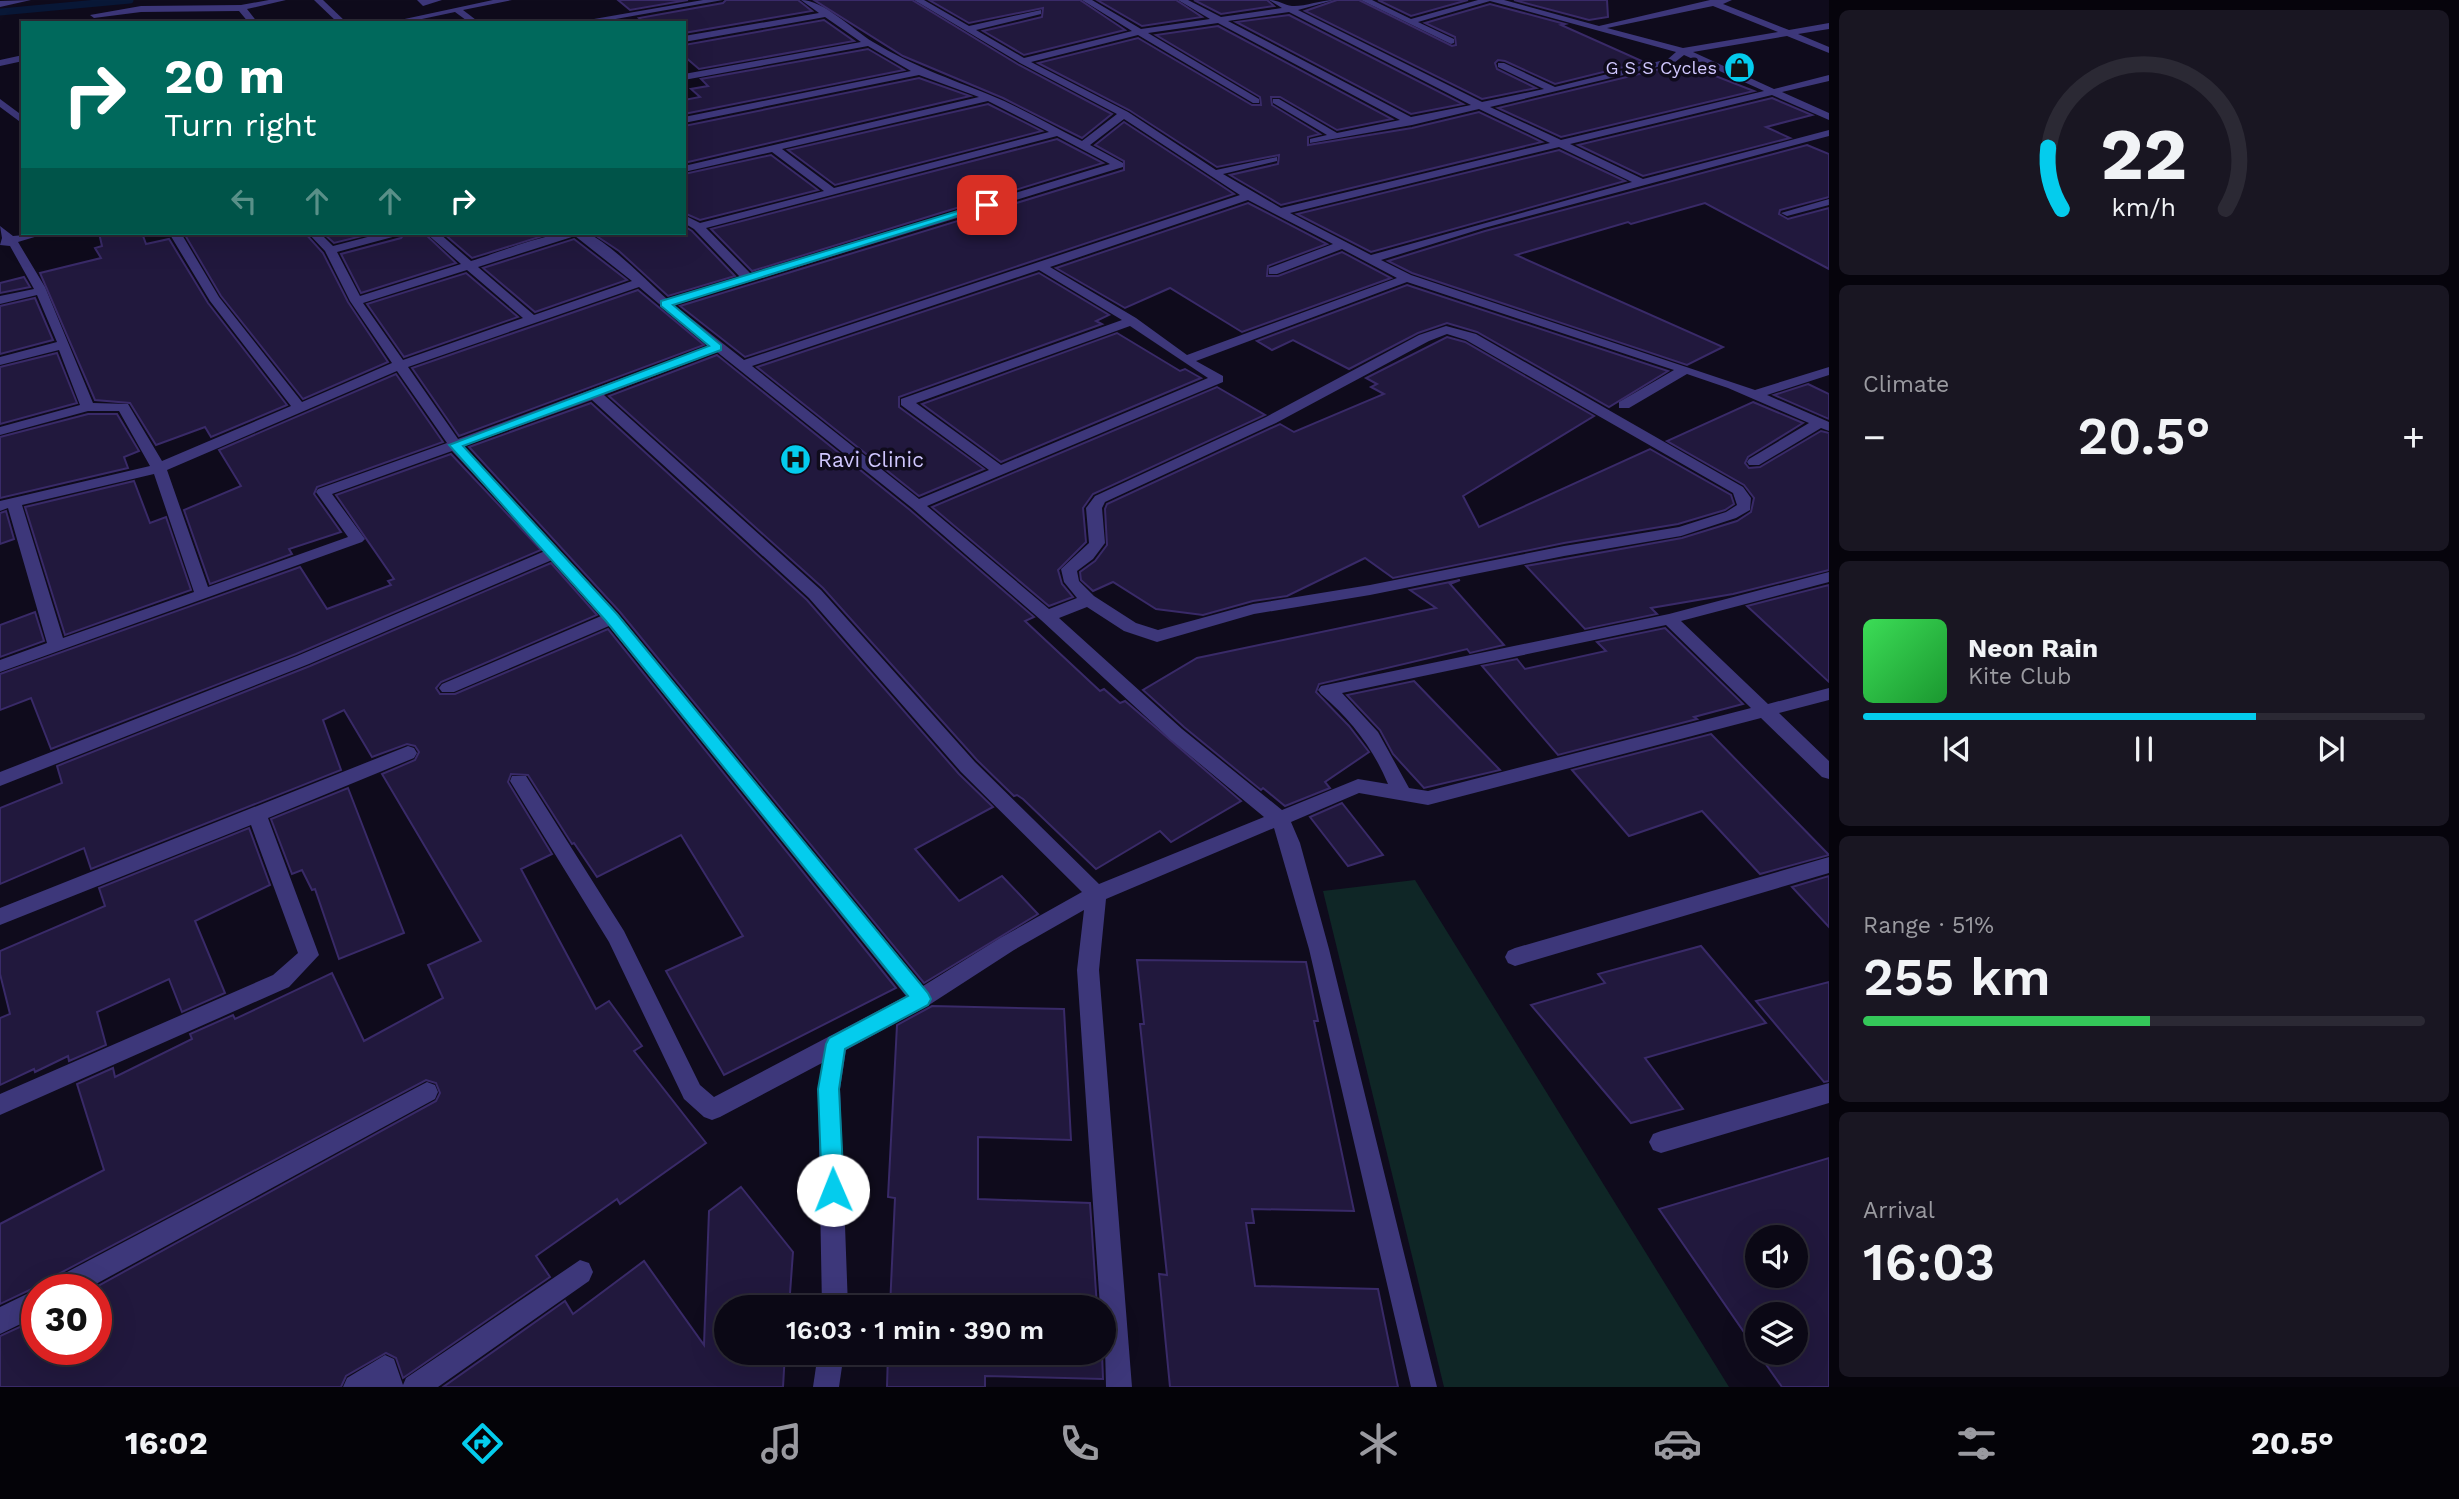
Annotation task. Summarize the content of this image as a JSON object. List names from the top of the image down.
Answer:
{
  "places": {
    "shop": ["G S S Cycles"],
    "hospital": ["Ravi Clinic"]
  },
  "page": {
    "turn": ["20 m", "Turn right"],
    "tile": [
      "Climate",
      ["Range · 51%", "255 km"],
      ["Arrival", "16:03"]
    ],
    "heat": ["−", "20.5°", "+"],
    "song": ["Neon Rain", "Kite Club"],
    "limit": "30",
    "trip": "16:03 · 1 min · 390 m",
    "tabs": ["16:02", "20.5°"],
    "gauge": ["22", "km/h"]
  }
}
